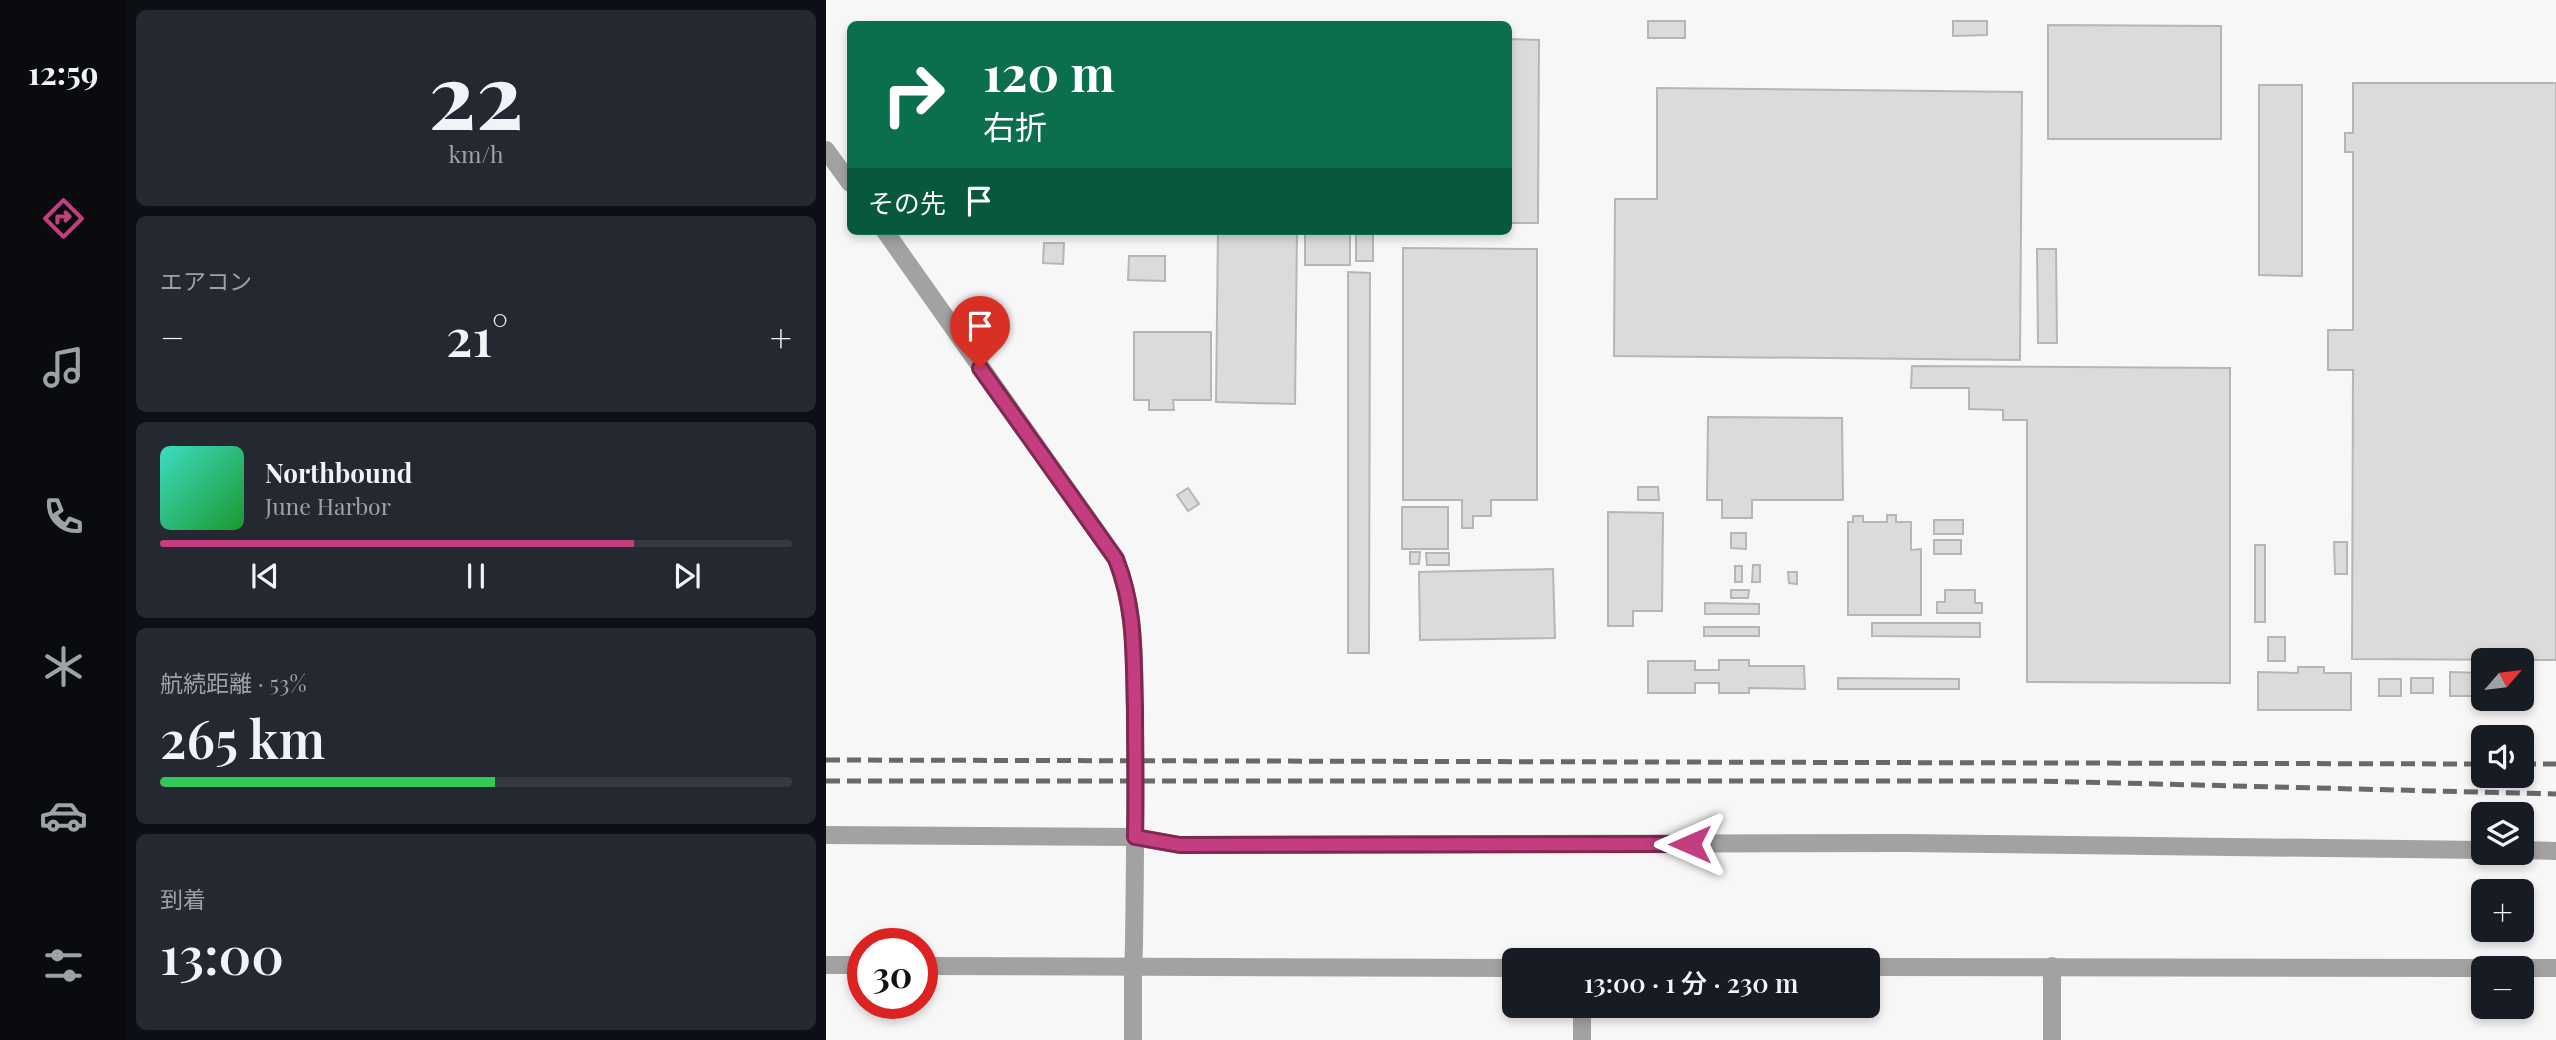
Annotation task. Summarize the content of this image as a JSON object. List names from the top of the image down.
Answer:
{
  "north": "top right",
  "page": {
    "tabs": "12:59",
    "tile": [
      ["22", "km/h"],
      "エアコン",
      ["航続距離 · 53%", "265 km"],
      ["到着", "13:00"]
    ],
    "turn": ["120 m", "右折"],
    "then": "その先",
    "heat": ["−", "21°", "+"],
    "song": ["Northbound", "June Harbor"],
    "map_buttons": ["+", "−"],
    "limit": "30",
    "trip": "13:00 · 1 分 · 230 m"
  }
}
